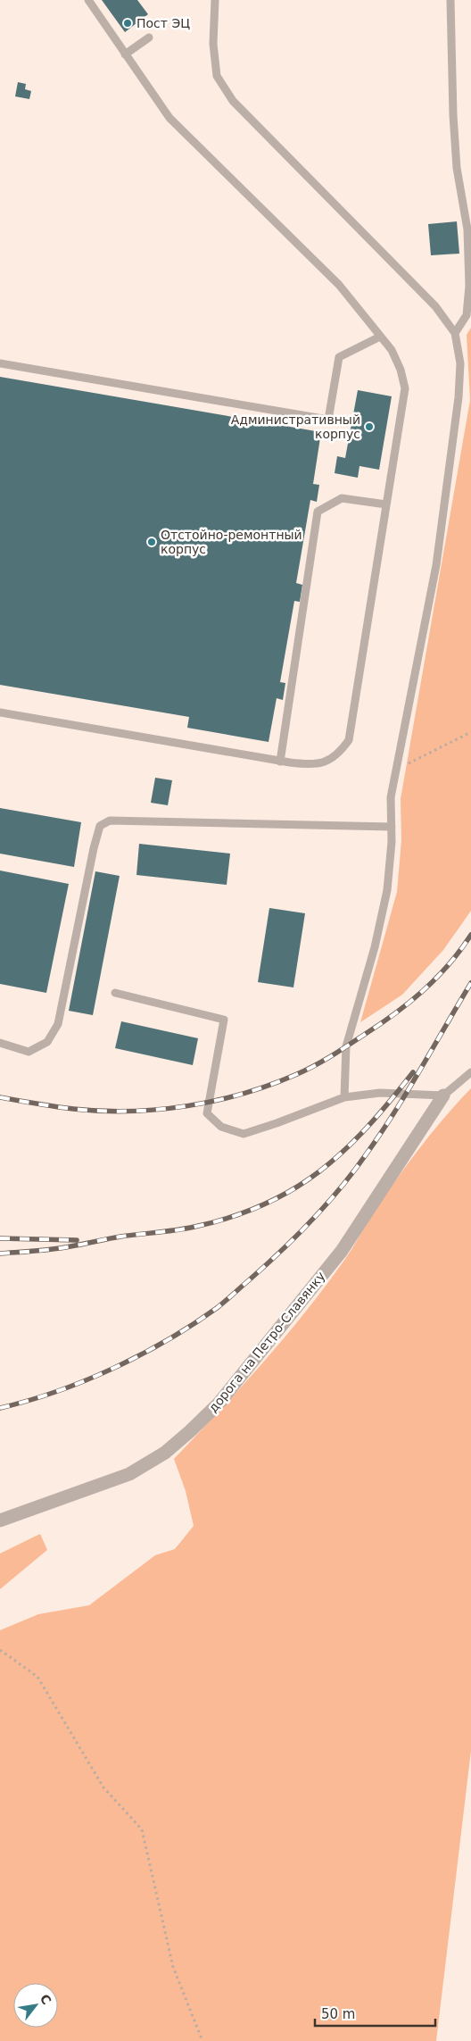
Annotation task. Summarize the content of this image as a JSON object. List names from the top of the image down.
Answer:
{
  "streets": {
    "street": ["дорога на Петро-Славянку"]
  },
  "places": ["Пост ЭЦ", "Административный корпус", "Отстойно-ремонтный корпус"],
  "scale_bar": "50 m",
  "north": "top right"
}
